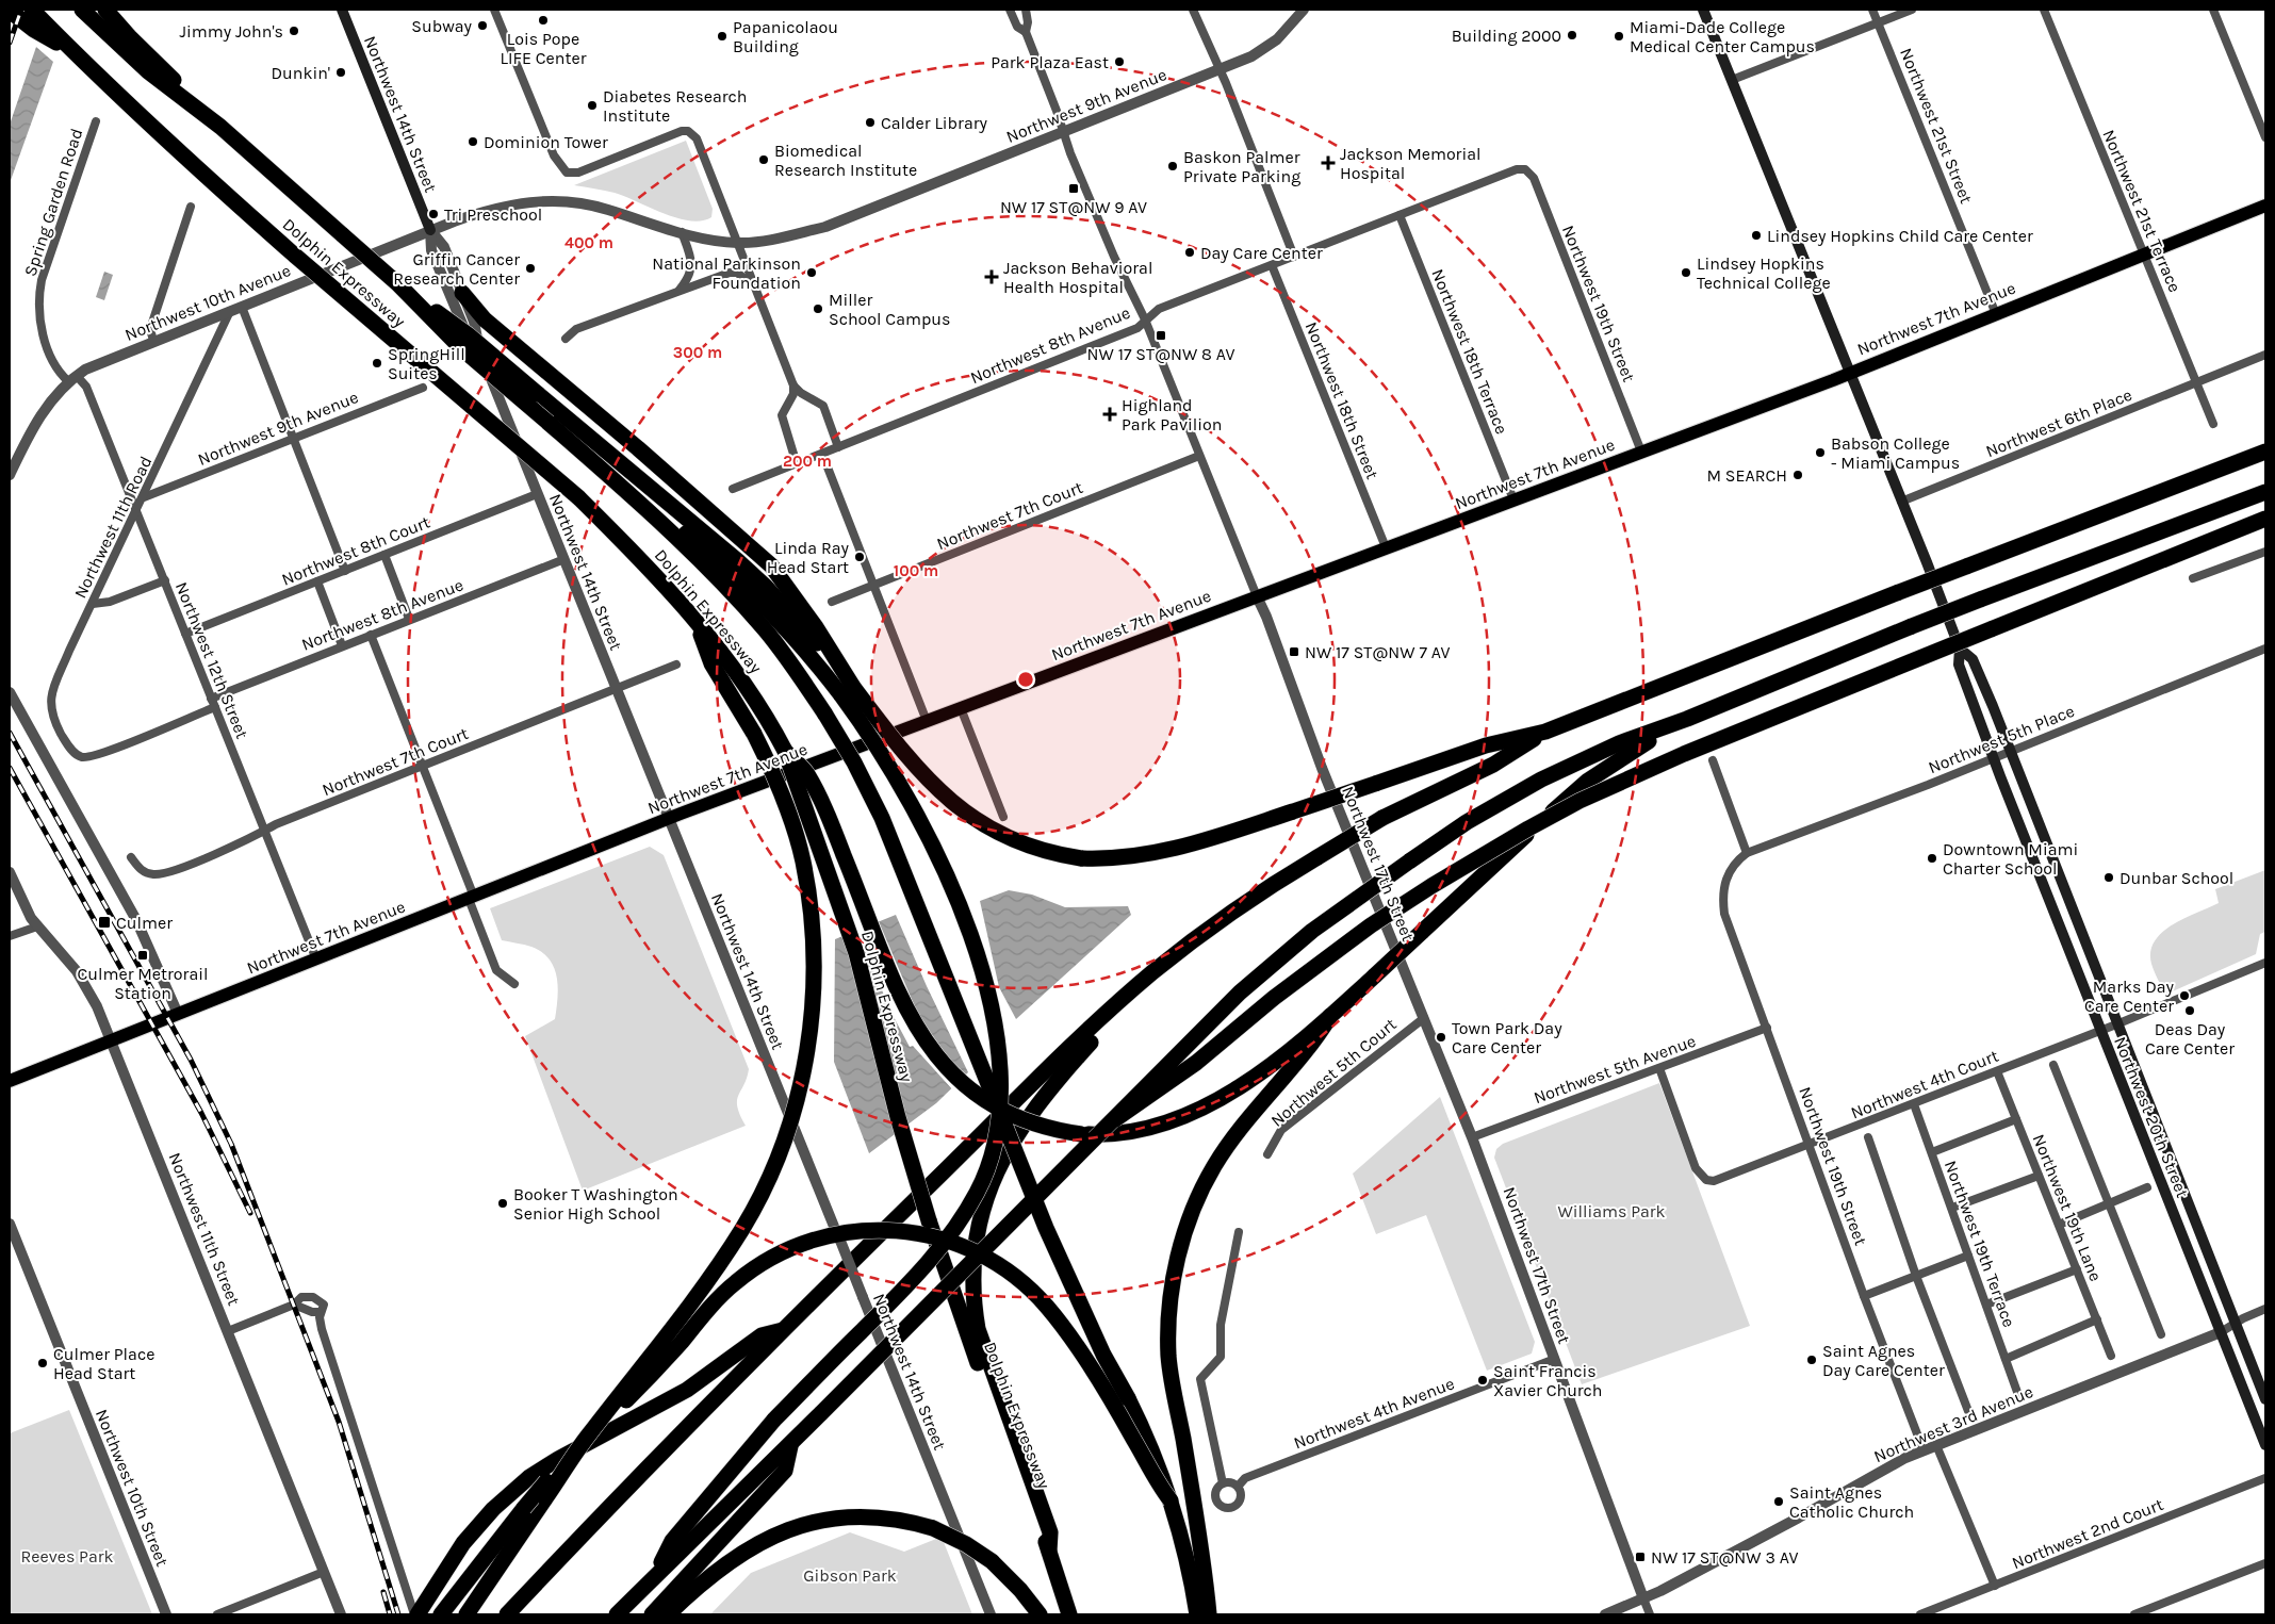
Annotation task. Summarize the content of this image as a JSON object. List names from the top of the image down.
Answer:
{
  "streets": {
    "highway": ["Dolphin Expressway"],
    "main road": ["Northwest 14th Street", "Northwest 7th Avenue", "Northwest 20th Street"],
    "street": [
      "Northwest 9th Avenue",
      "Northwest 21st Street",
      "Spring Garden Road",
      "Northwest 21st Terrace",
      "Northwest 10th Avenue",
      "Northwest 19th Street",
      "Northwest 8th Avenue",
      "Northwest 18th Terrace",
      "Northwest 18th Street",
      "Northwest 6th Place",
      "Northwest 7th Court",
      "Northwest 11th Road",
      "Northwest 8th Court",
      "Northwest 12th Street",
      "Northwest 5th Place",
      "Northwest 17th Street",
      "Northwest 5th Avenue",
      "Northwest 5th Court",
      "Northwest 4th Court",
      "Northwest 19th Lane",
      "Northwest 11th Street",
      "Northwest 19th Terrace",
      "Northwest 4th Avenue",
      "Northwest 3rd Avenue",
      "Northwest 10th Street",
      "Northwest 2nd Court"
    ]
  },
  "crossings": [
    ["Northwest 9th Avenue", "Northwest 10th Avenue"],
    ["Northwest 9th Avenue", "Northwest 11th Road"],
    ["Northwest 9th Avenue", "Northwest 17th Street"],
    ["Northwest 14th Street", "Northwest 10th Avenue"],
    ["Northwest 14th Street", "Northwest 7th Avenue"],
    ["Northwest 14th Street", "Northwest 8th Avenue"],
    ["Northwest 14th Street", "Northwest 7th Court"],
    ["Northwest 14th Street", "Northwest 8th Court"],
    ["Northwest 21st Street", "Northwest 7th Avenue"],
    ["Spring Garden Road", "Northwest 10th Avenue"],
    ["Spring Garden Road", "Northwest 12th Street"],
    ["Northwest 21st Terrace", "Northwest 7th Avenue"],
    ["Northwest 21st Terrace", "Northwest 6th Place"],
    ["Northwest 10th Avenue", "Northwest 11th Road"],
    ["Northwest 10th Avenue", "Northwest 12th Street"],
    ["Northwest 19th Street", "Northwest 7th Avenue"],
    ["Northwest 19th Street", "Northwest 8th Avenue"],
    ["Northwest 19th Street", "Northwest 5th Place"],
    ["Northwest 19th Street", "Northwest 5th Avenue"],
    ["Northwest 19th Street", "Northwest 4th Court"],
    ["Northwest 19th Street", "Northwest 3rd Avenue"],
    ["Northwest 7th Avenue", "Northwest 18th Terrace"],
    ["Northwest 7th Avenue", "Northwest 18th Street"],
    ["Northwest 7th Avenue", "Northwest 12th Street"],
    ["Northwest 7th Avenue", "Northwest 17th Street"],
    ["Northwest 7th Avenue", "Northwest 20th Street"],
    ["Northwest 7th Avenue", "Northwest 11th Street"],
    ["Northwest 8th Avenue", "Northwest 18th Terrace"],
    ["Northwest 8th Avenue", "Northwest 18th Street"],
    ["Northwest 8th Avenue", "Northwest 11th Road"],
    ["Northwest 8th Avenue", "Northwest 12th Street"],
    ["Northwest 8th Avenue", "Northwest 17th Street"],
    ["Northwest 6th Place", "Northwest 20th Street"],
    ["Northwest 7th Court", "Northwest 12th Street"],
    ["Northwest 7th Court", "Northwest 17th Street"],
    ["Northwest 11th Road", "Northwest 12th Street"],
    ["Northwest 8th Court", "Northwest 12th Street"],
    ["Northwest 5th Place", "Northwest 20th Street"],
    ["Northwest 17th Street", "Northwest 5th Avenue"],
    ["Northwest 17th Street", "Northwest 5th Court"],
    ["Northwest 17th Street", "Northwest 4th Avenue"],
    ["Northwest 17th Street", "Northwest 3rd Avenue"],
    ["Northwest 5th Avenue", "Northwest 4th Court"],
    ["Northwest 4th Court", "Northwest 20th Street"],
    ["Northwest 4th Court", "Northwest 19th Lane"],
    ["Northwest 4th Court", "Northwest 19th Terrace"],
    ["Northwest 20th Street", "Northwest 3rd Avenue"]
  ],
  "parks": ["Williams Park", "Reeves Park", "Gibson Park"],
  "places": {
    "other": [
      "Lois Pope LIFE Center",
      "Subway",
      "Jimmy John's",
      "Building 2000",
      "Papanicolaou Building",
      "Miami-Dade College Medical Center Campus",
      "Park Plaza East",
      "Dunkin'",
      "Diabetes Research Institute",
      "Calder Library",
      "Dominion Tower",
      "Biomedical Research Institute",
      "Baskon Palmer Private Parking",
      "Tri Preschool",
      "Lindsey Hopkins Child Care Center",
      "Day Care Center",
      "Griffin Cancer Research Center",
      "National Parkinson Foundation",
      "Lindsey Hopkins Technical College",
      "Miller School Campus",
      "SpringHill Suites",
      "Babson College - Miami Campus",
      "M SEARCH",
      "Linda Ray Head Start",
      "Downtown Miami Charter School",
      "Dunbar School",
      "Marks Day Care Center",
      "Deas Day Care Center",
      "Town Park Day Care Center",
      "Booker T Washington Senior High School",
      "Saint Agnes Day Care Center",
      "Culmer Place Head Start",
      "Saint Francis Xavier Church",
      "Saint Agnes Catholic Church"
    ],
    "health": ["Jackson Memorial Hospital", "Jackson Behavioral Health Hospital", "Highland Park Pavilion"],
    "transit": [
      "NW 17 ST@NW 9 AV",
      "NW 17 ST@NW 8 AV",
      "NW 17 ST@NW 7 AV",
      "Culmer",
      "Culmer Metrorail Station",
      "NW 17 ST@NW 3 AV"
    ]
  },
  "rings": [
    "400 m",
    "300 m",
    "200 m",
    "100 m"
  ]
}
